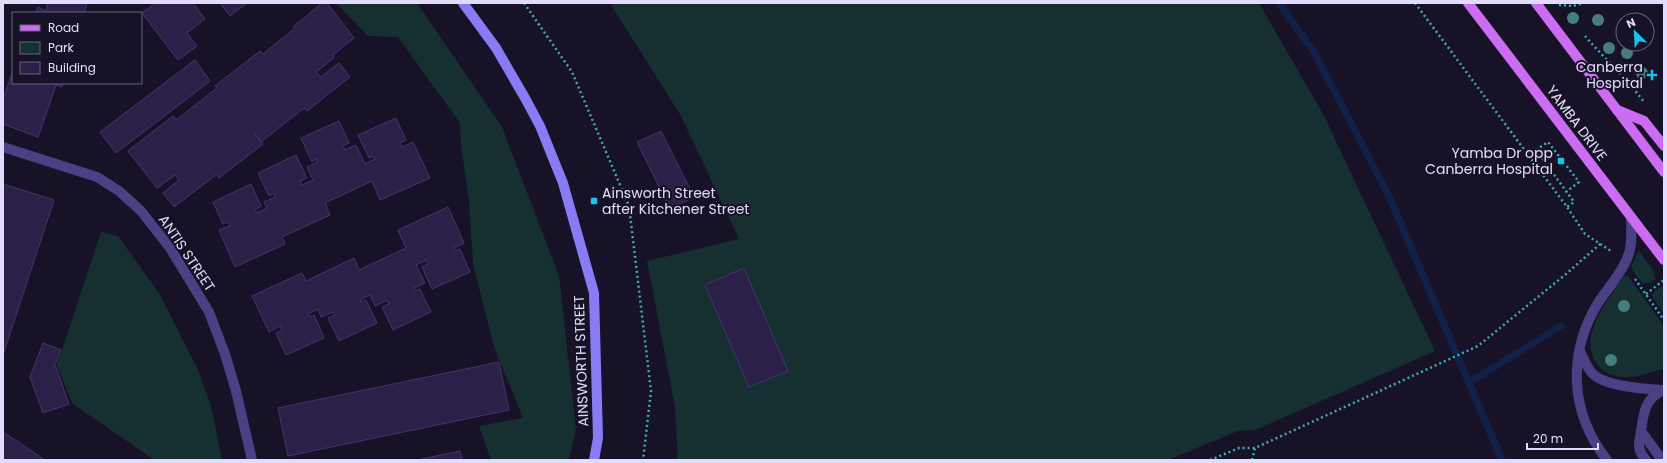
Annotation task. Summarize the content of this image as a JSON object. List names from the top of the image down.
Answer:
{
  "streets": {
    "main road": ["YAMBA DRIVE"],
    "street": ["ANTIS STREET", "AINSWORTH STREET"]
  },
  "places": {
    "health": ["Canberra Hospital"],
    "transit": ["Yamba Dr opp Canberra Hospital", "Ainsworth Street after Kitchener Street"]
  },
  "legend": ["Road", "Park", "Building"],
  "scale_bar": "20 m",
  "north": "top left"
}
